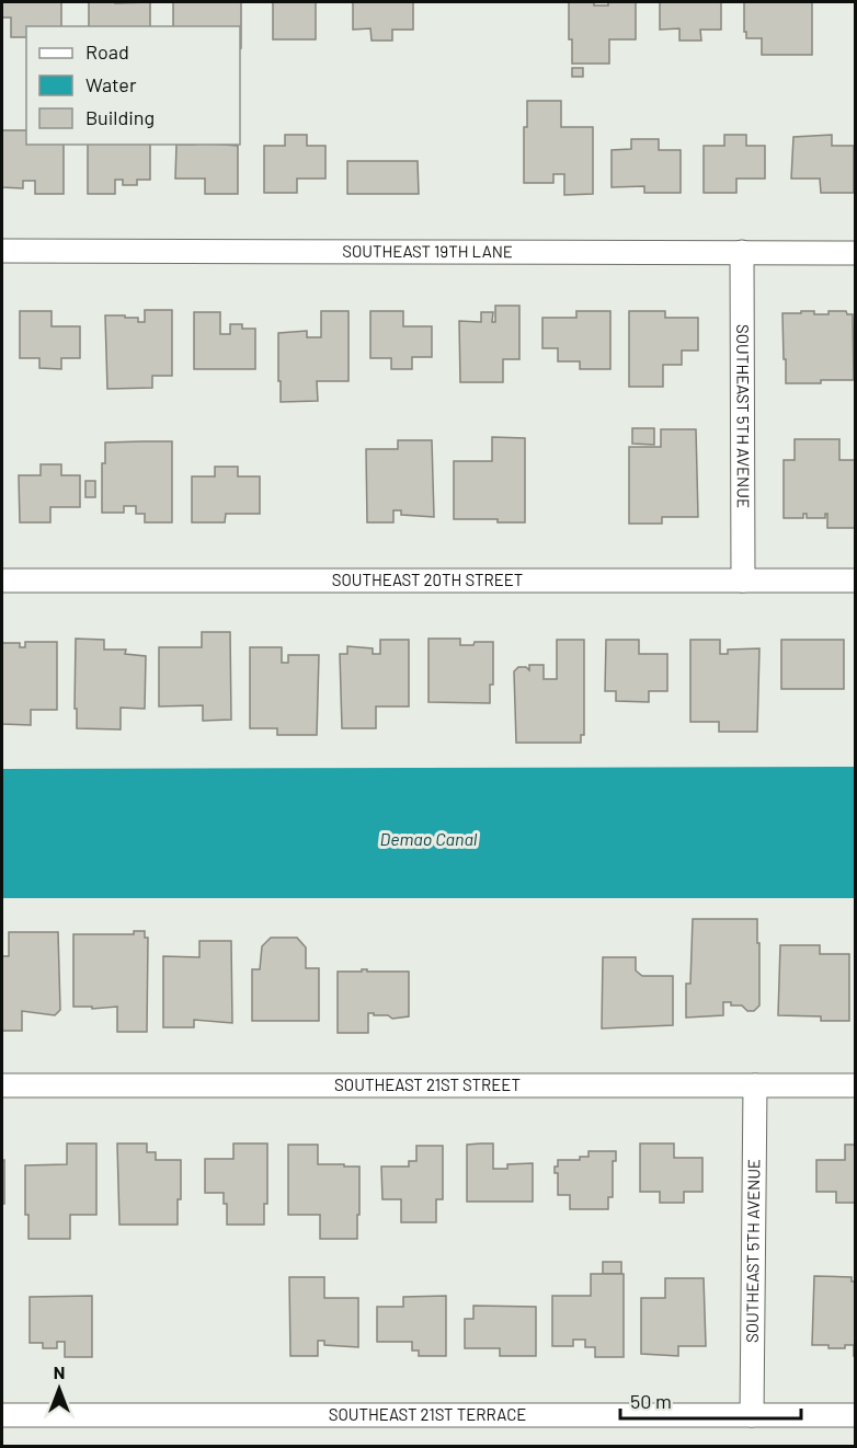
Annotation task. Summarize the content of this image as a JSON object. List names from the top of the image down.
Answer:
{
  "streets": {
    "street": [
      "SOUTHEAST 19TH LANE",
      "SOUTHEAST 5TH AVENUE",
      "SOUTHEAST 20TH STREET",
      "SOUTHEAST 21ST STREET",
      "SOUTHEAST 21ST TERRACE"
    ]
  },
  "crossings": [
    ["SOUTHEAST 19TH LANE", "SOUTHEAST 5TH AVENUE"],
    ["SOUTHEAST 5TH AVENUE", "SOUTHEAST 20TH STREET"],
    ["SOUTHEAST 5TH AVENUE", "SOUTHEAST 21ST STREET"],
    ["SOUTHEAST 5TH AVENUE", "SOUTHEAST 21ST TERRACE"]
  ],
  "water": ["Demao Canal"],
  "legend": ["Road", "Water", "Building"],
  "scale_bar": "50 m",
  "north": "top"
}
